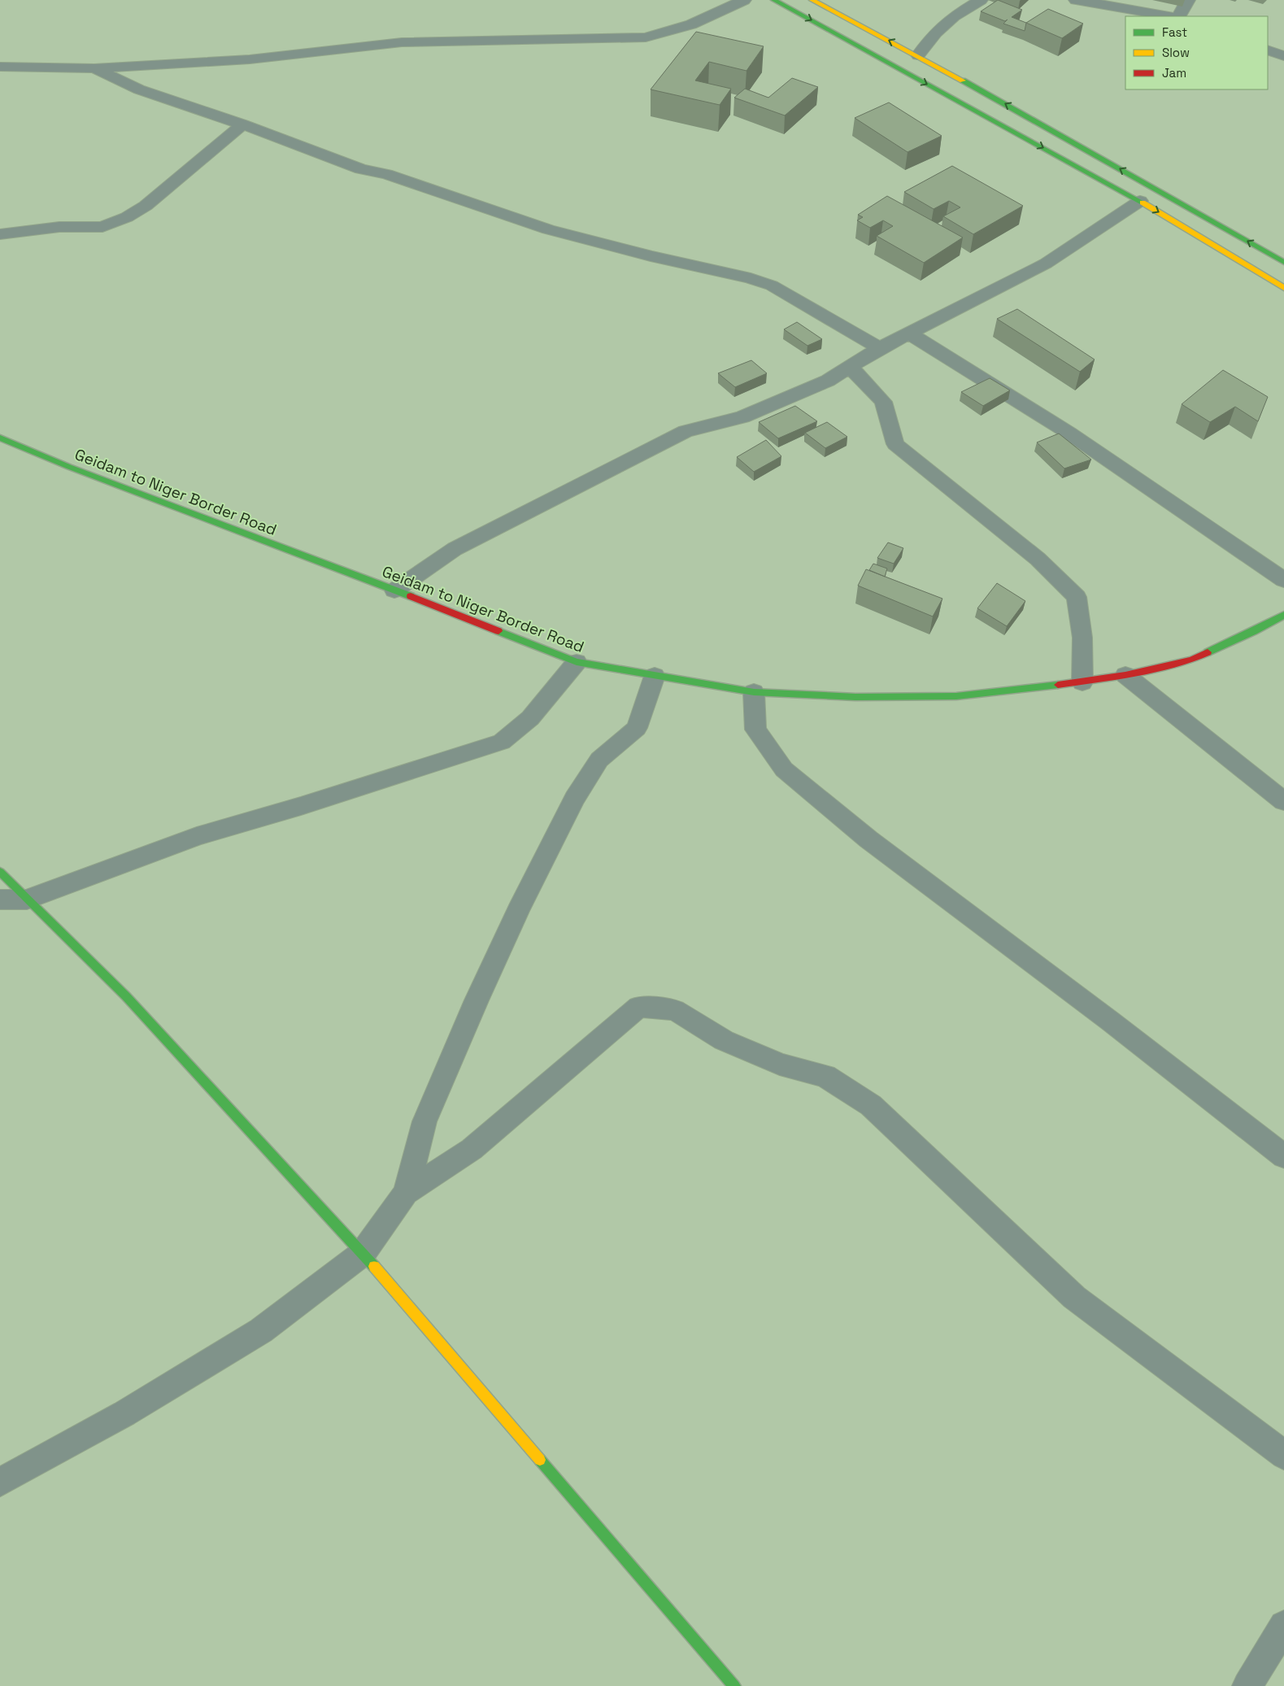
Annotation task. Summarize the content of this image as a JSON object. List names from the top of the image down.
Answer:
{
  "streets": {
    "street": ["Geidam to Niger Border Road"]
  },
  "legend": ["Fast", "Slow", "Jam"]
}
